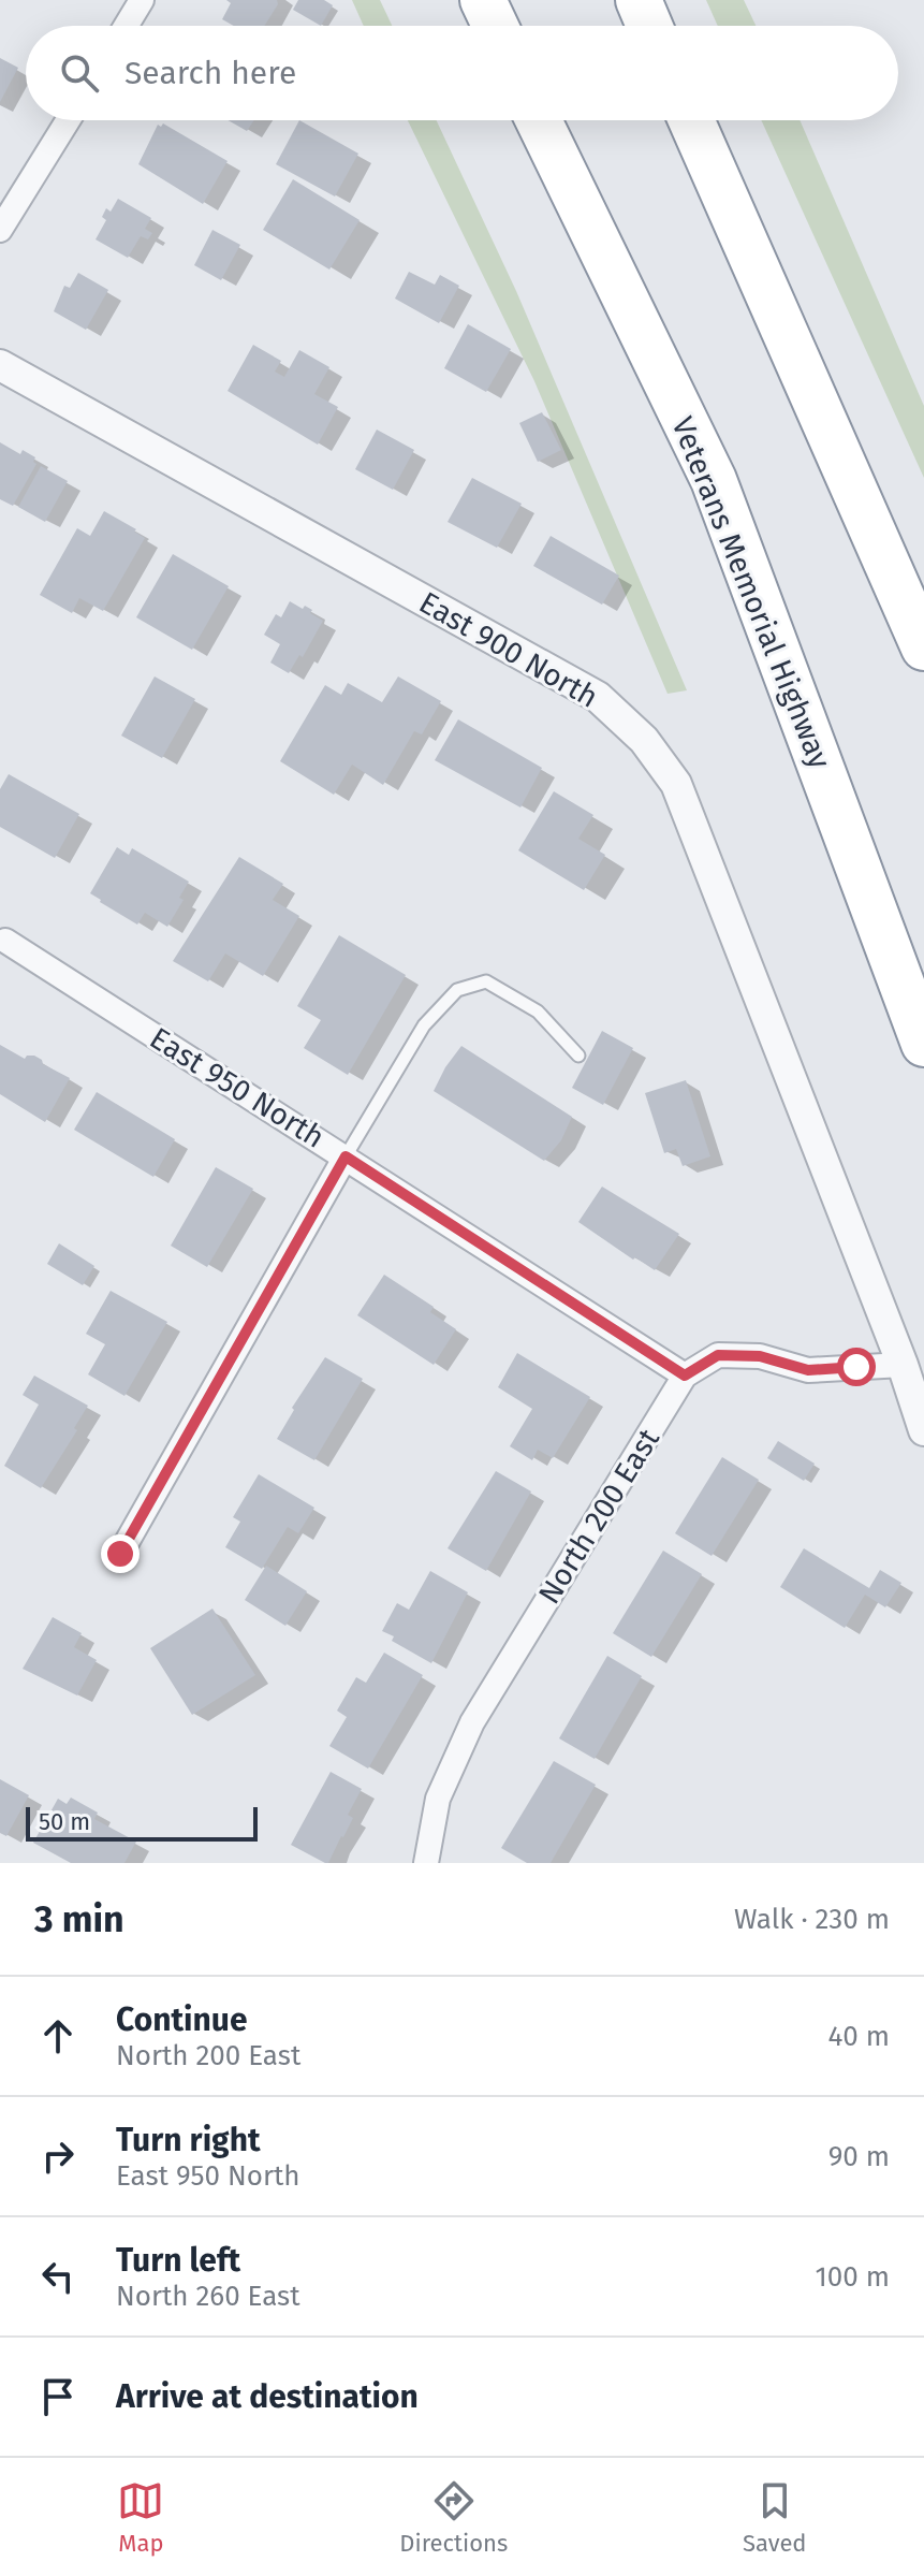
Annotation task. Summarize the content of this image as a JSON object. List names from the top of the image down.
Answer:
{
  "streets": {
    "highway": ["Veterans Memorial Highway"],
    "street": ["East 900 North", "East 950 North", "North 200 East"]
  },
  "crossings": [
    ["East 900 North", "North 200 East"],
    ["East 950 North", "North 200 East"]
  ],
  "scale_bar": "50 m",
  "page": {
    "search": "Search here",
    "scale": "50 m",
    "heading": ["3 min", "Walk · 230 m"],
    "list": [
      ["Continue", "North 200 East", "40 m"],
      ["Turn right", "East 950 North", "90 m"],
      ["Turn left", "North 260 East", "100 m"],
      "Arrive at destination"
    ],
    "nav": ["Map", "Directions", "Saved"]
  }
}
